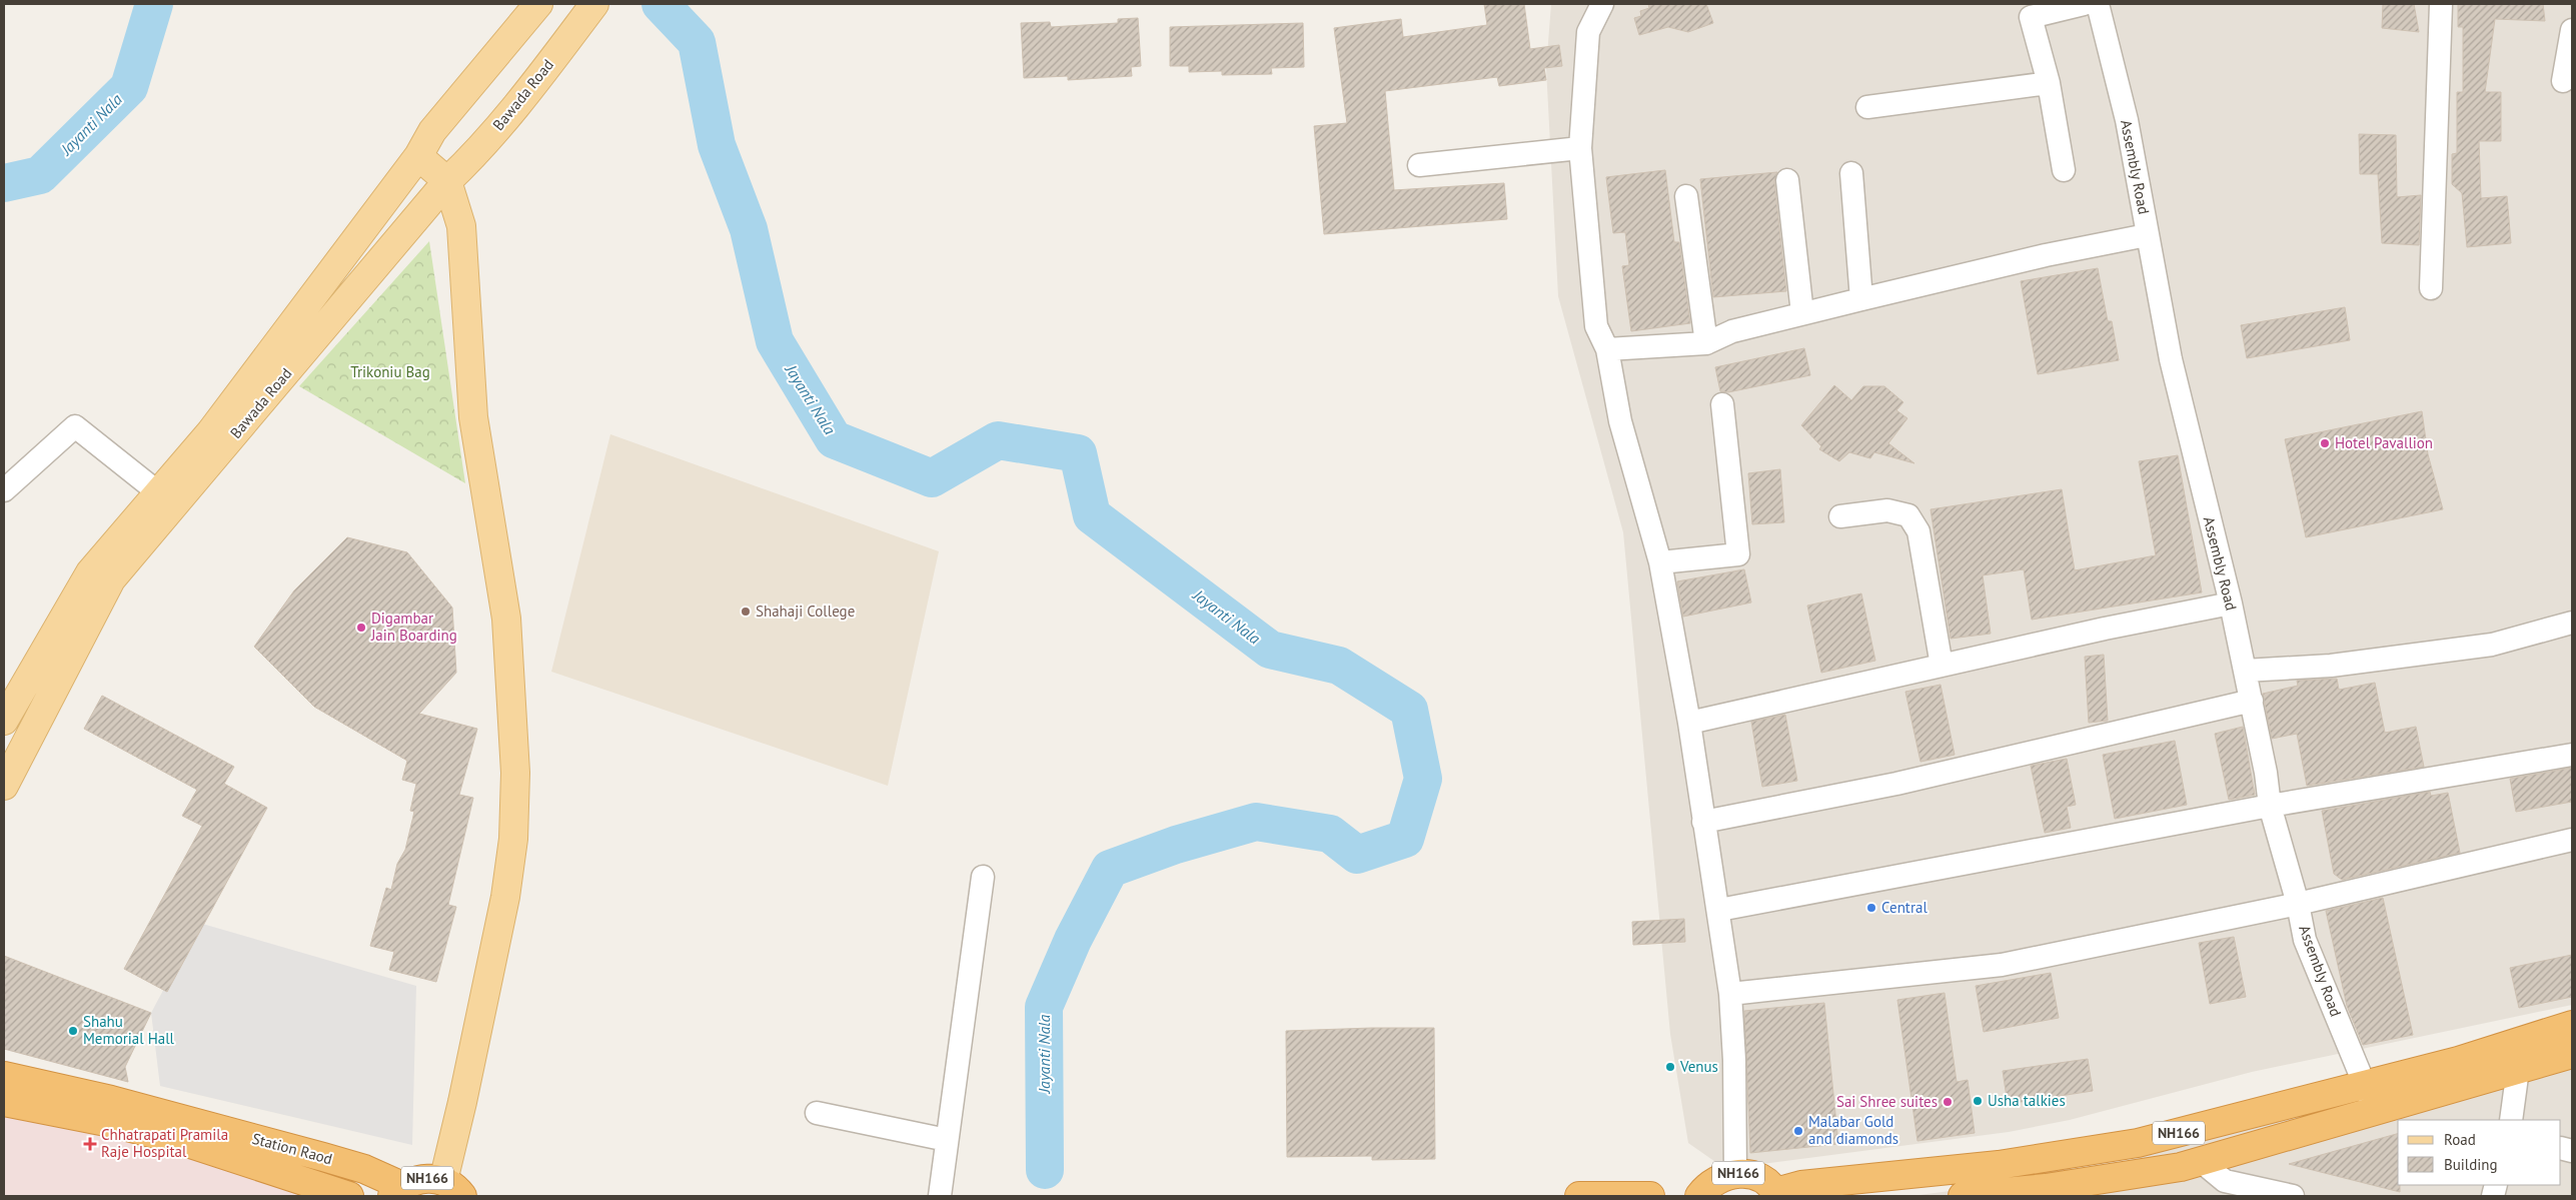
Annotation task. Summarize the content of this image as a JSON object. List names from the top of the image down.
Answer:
{
  "streets": {
    "highway": ["NH166", "Station Raod"],
    "main road": ["Bawada Road"],
    "street": ["Assembly Road"]
  },
  "crossings": [
    ["Assembly Road", "NH166"],
    ["NH166", "Station Raod"]
  ],
  "water": ["Jayanti Nala"],
  "parks": ["Trikoniu Bag"],
  "places": {
    "other": [
      "Hotel Pavallion",
      "Shahaji College",
      "Digambar Jain Boarding",
      "Central",
      "Shahu Memorial Hall",
      "Venus",
      "Usha talkies",
      "Sai Shree suites",
      "Malabar Gold and diamonds"
    ],
    "health": ["Chhatrapati Pramila Raje Hospital"]
  },
  "legend": ["Road", "Building"]
}
